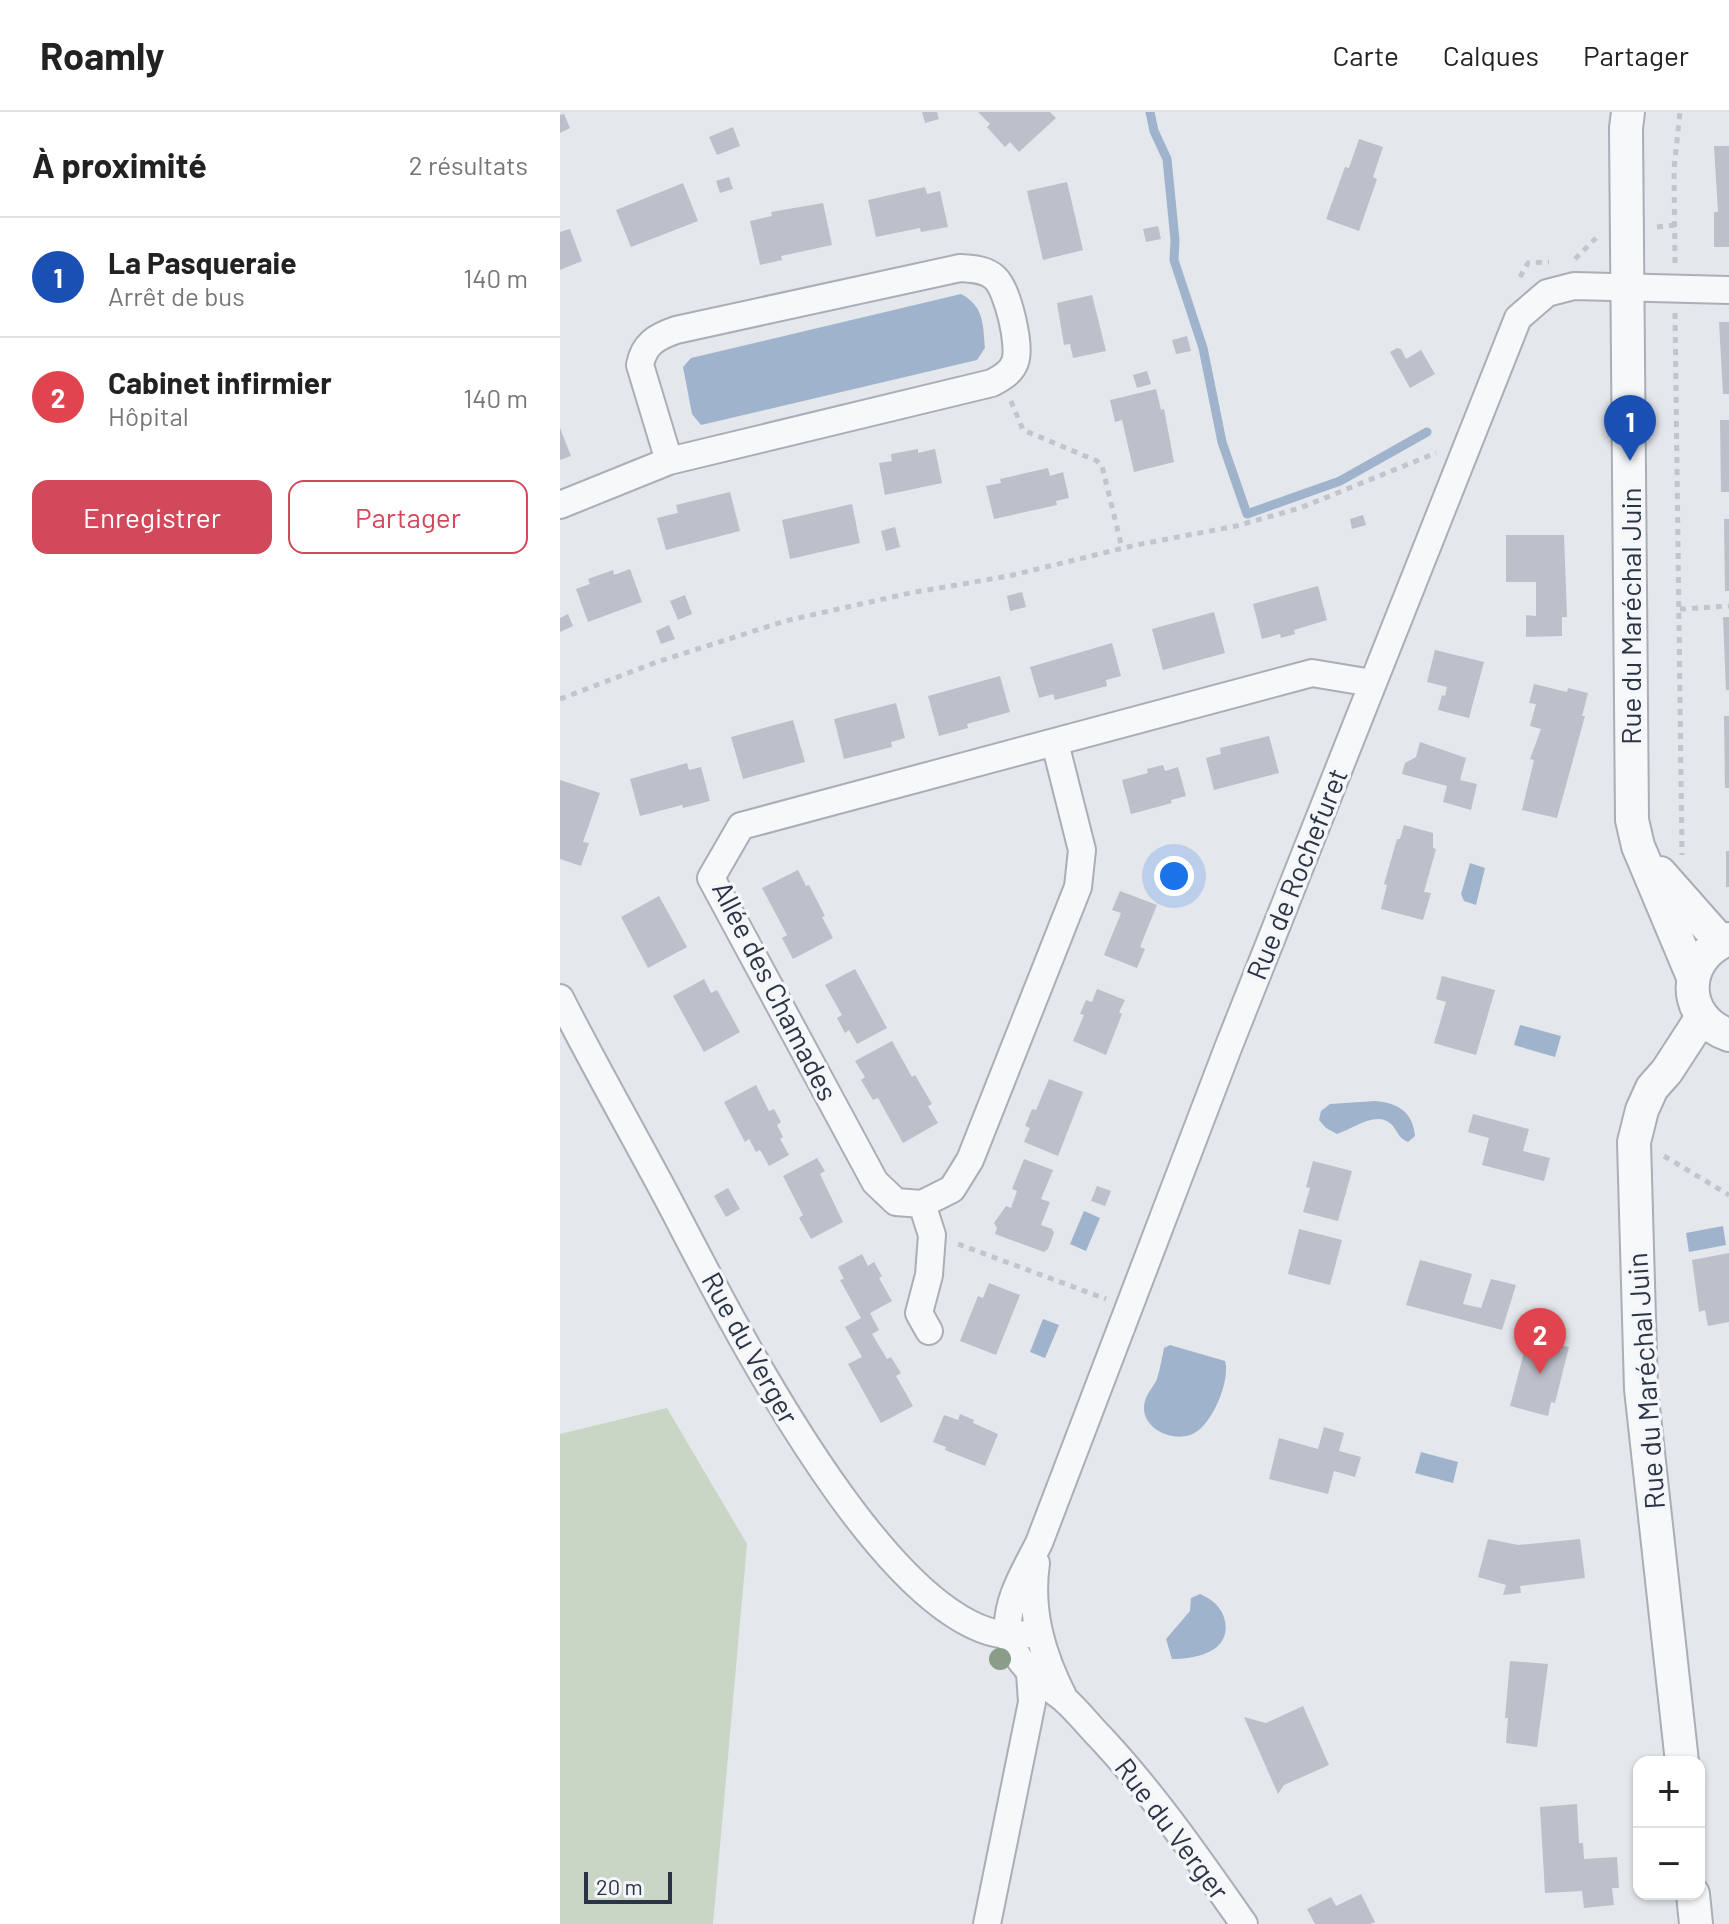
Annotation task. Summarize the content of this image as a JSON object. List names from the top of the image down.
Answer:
{
  "streets": {
    "street": [
      "Rue du Maréchal Juin",
      "Rue de Rochefuret",
      "Allée des Chamades",
      "Rue du Verger"
    ]
  },
  "crossings": [
    ["Rue du Maréchal Juin", "Rue de Rochefuret"],
    ["Rue de Rochefuret", "Allée des Chamades"],
    ["Rue de Rochefuret", "Rue du Verger"]
  ],
  "scale_bar": "20 m",
  "page": {
    "header": "Roamly",
    "nav": ["Carte", "Calques", "Partager"],
    "heading": ["À proximité", "2 résultats"],
    "list": [
      {
        "mark": "1",
        "name": "La Pasqueraie",
        "note": "Arrêt de bus",
        "value": "140 m"
      },
      {
        "mark": "2",
        "name": "Cabinet infirmier",
        "note": "Hôpital",
        "value": "140 m"
      }
    ],
    "pins": ["1", "2"],
    "buttons": ["Enregistrer", "Partager"],
    "map_buttons": ["+", "−"],
    "scale": "20 m"
  }
}
